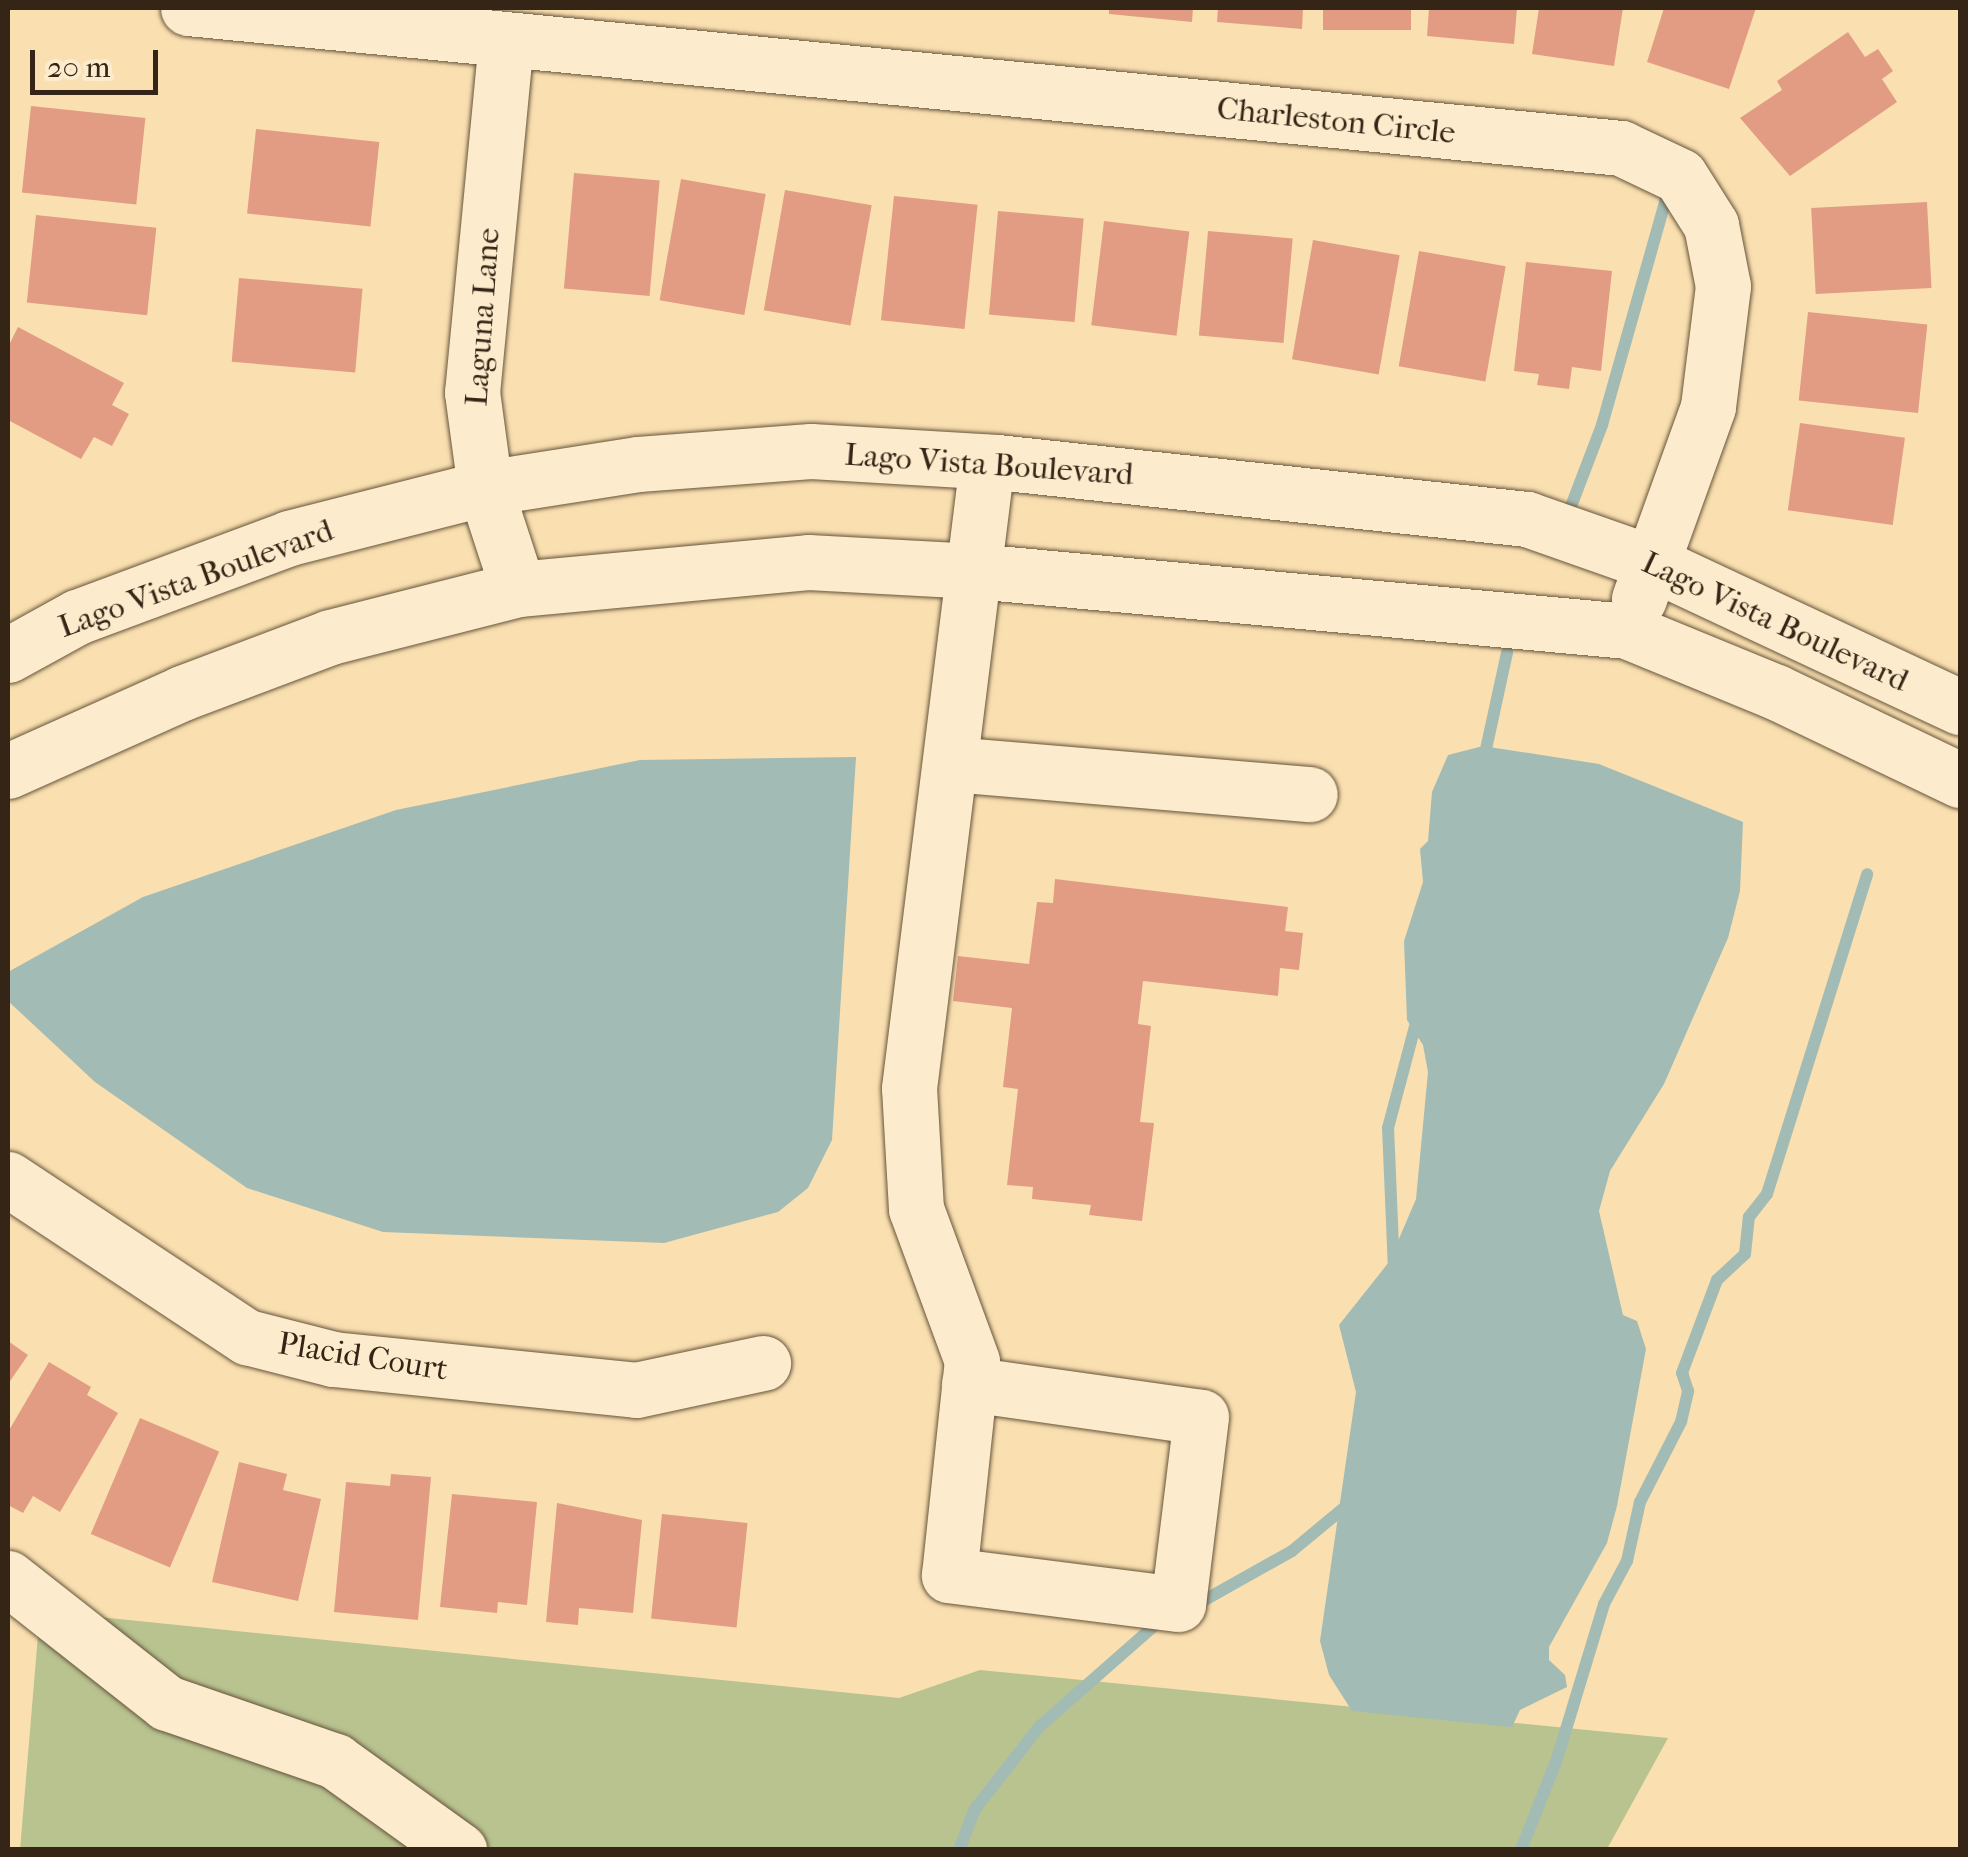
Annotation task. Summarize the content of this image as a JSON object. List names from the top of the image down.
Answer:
{
  "streets": {
    "street": [
      "Charleston Circle",
      "Laguna Lane",
      "Lago Vista Boulevard",
      "Placid Court"
    ]
  },
  "crossings": [
    ["Charleston Circle", "Laguna Lane"],
    ["Charleston Circle", "Lago Vista Boulevard"],
    ["Laguna Lane", "Lago Vista Boulevard"]
  ],
  "scale_bar": "20 m"
}
